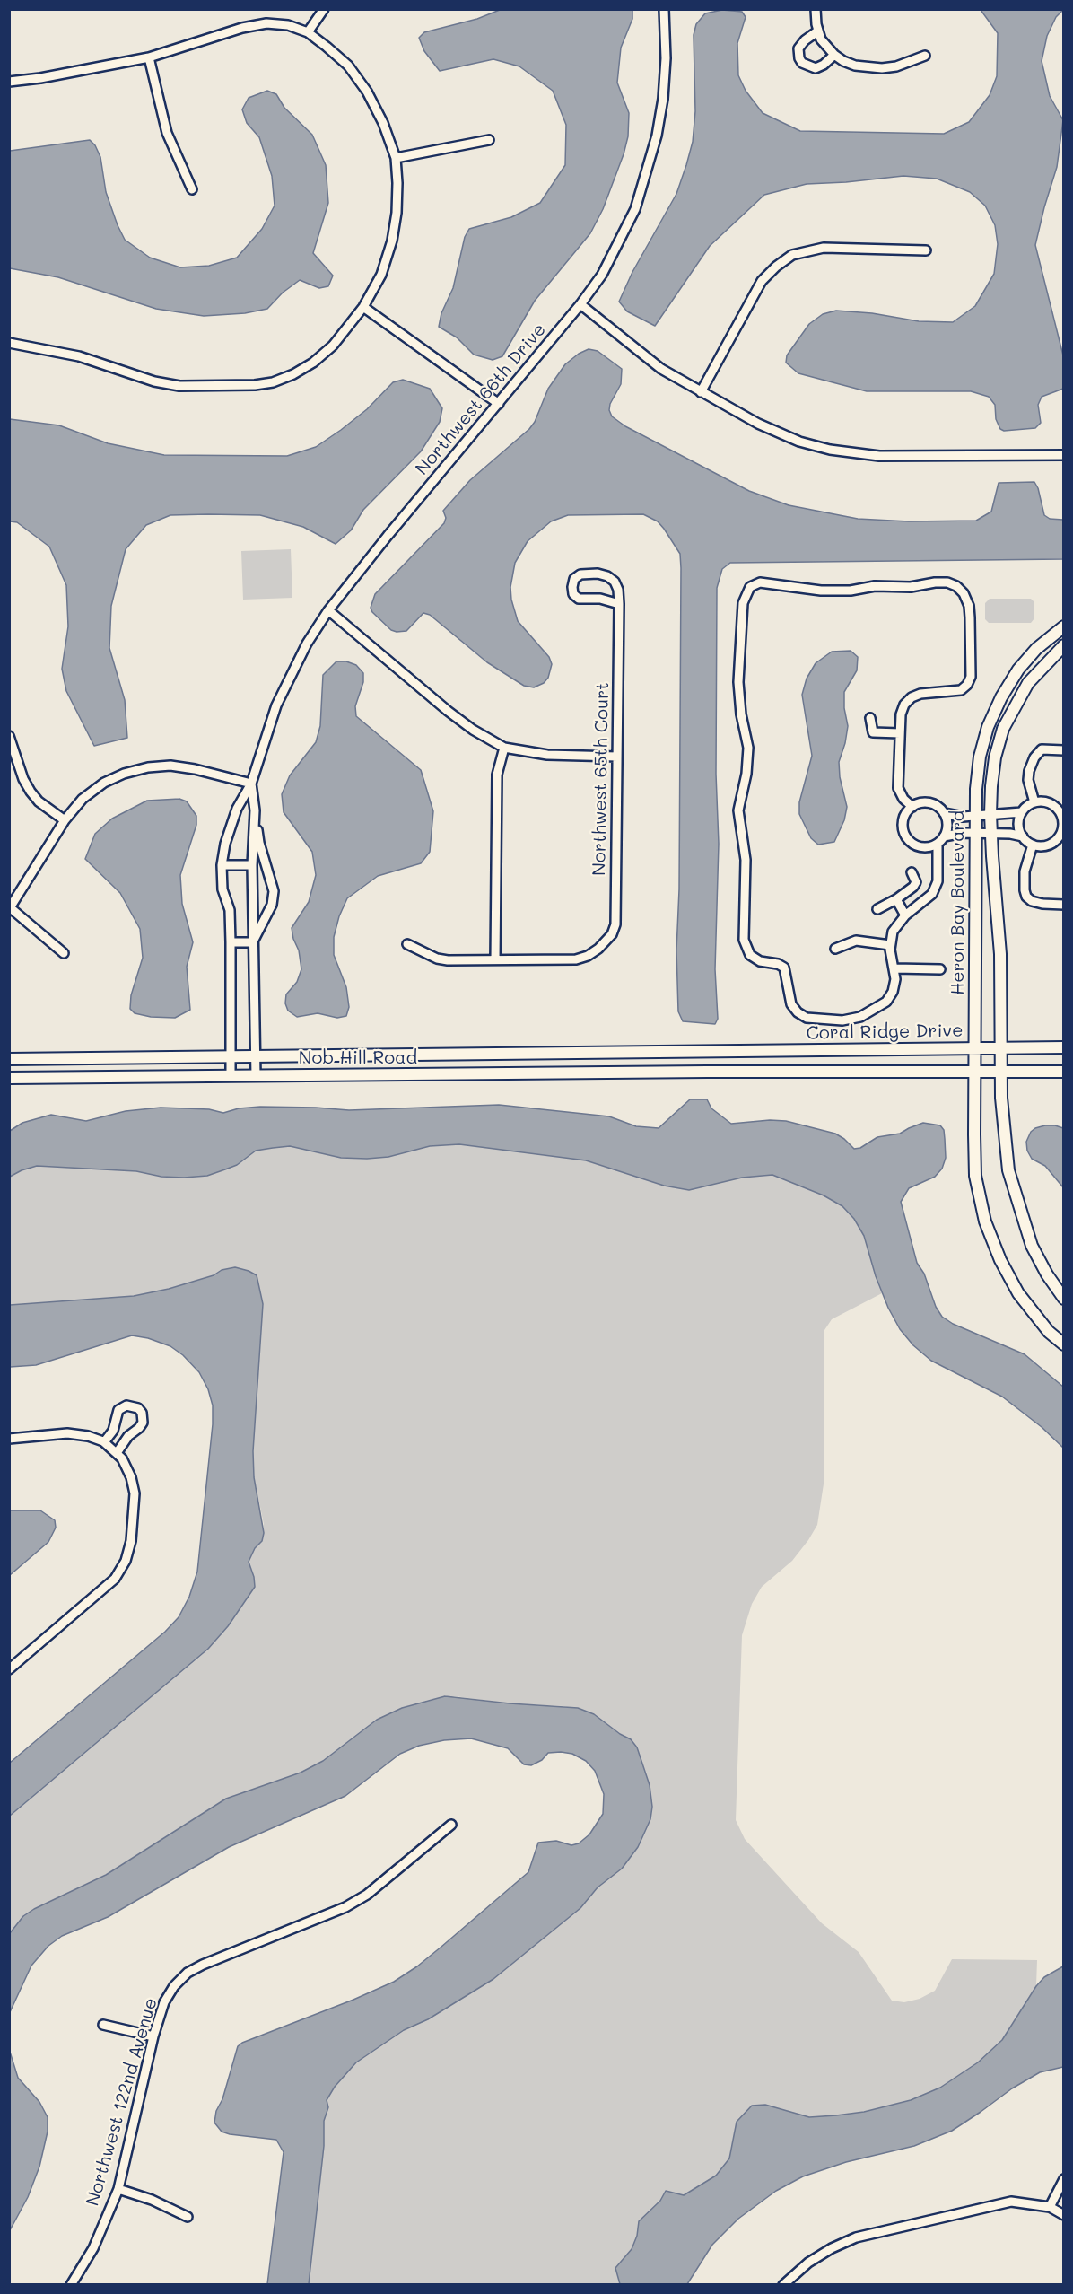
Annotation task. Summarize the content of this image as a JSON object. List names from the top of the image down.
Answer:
{
  "streets": {
    "main road": ["Heron Bay Boulevard", "Coral Ridge Drive", "Nob Hill Road"],
    "street": ["Northwest 66th Drive", "Northwest 65th Court", "Northwest 122nd Avenue"]
  },
  "crossings": [
    ["Northwest 66th Drive", "Nob Hill Road"],
    ["Heron Bay Boulevard", "Coral Ridge Drive"],
    ["Heron Bay Boulevard", "Nob Hill Road"],
    ["Coral Ridge Drive", "Nob Hill Road"]
  ]
}
